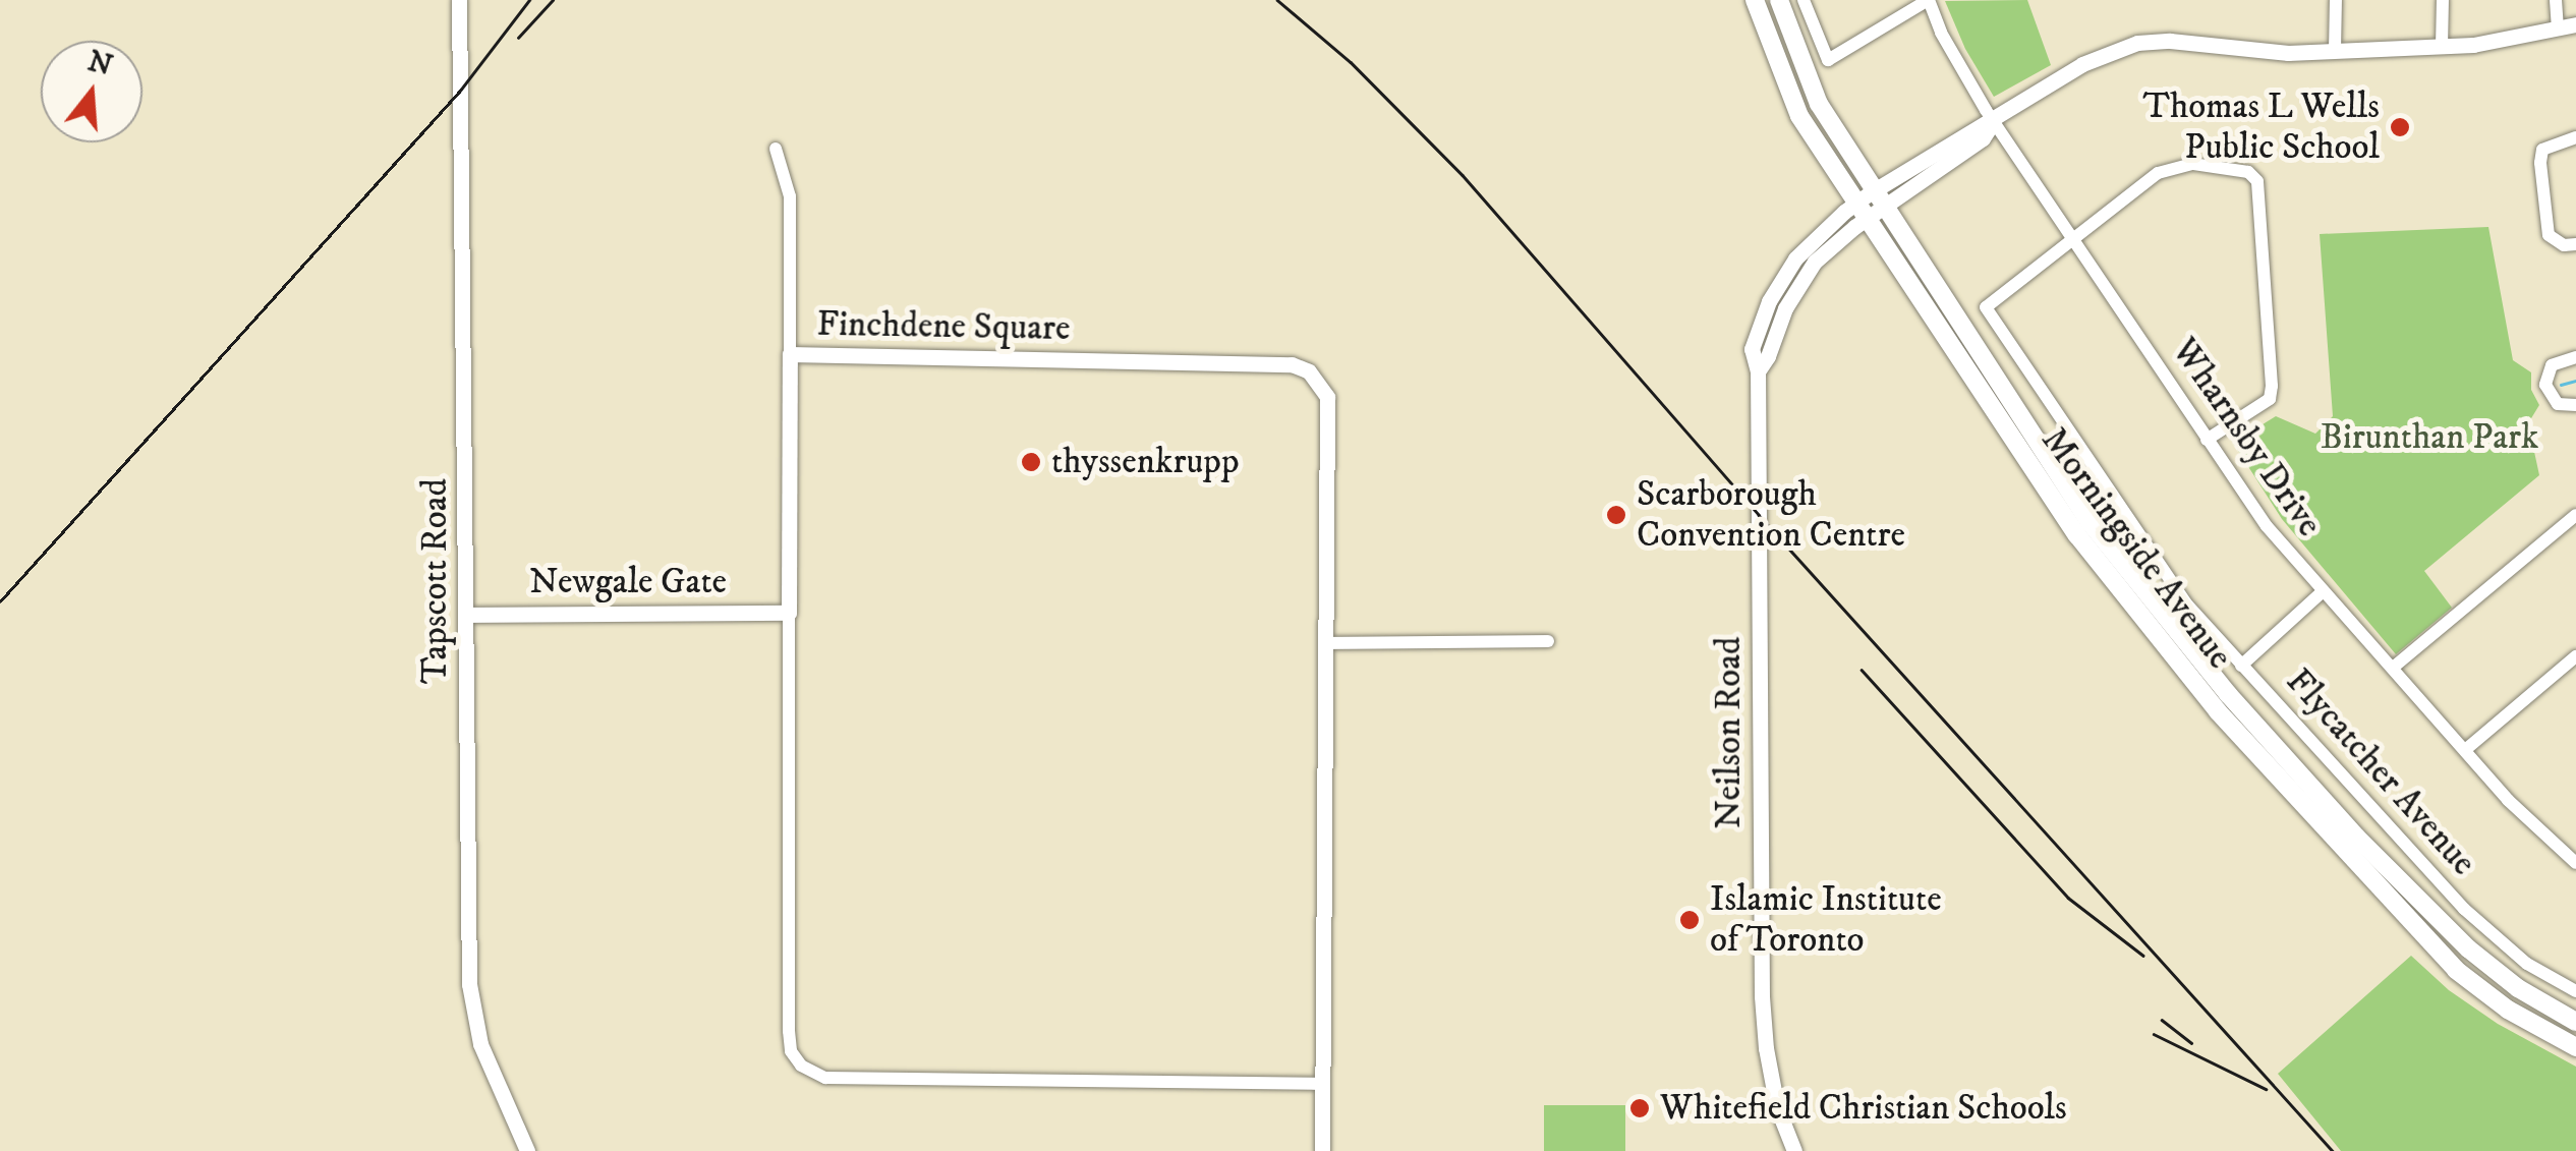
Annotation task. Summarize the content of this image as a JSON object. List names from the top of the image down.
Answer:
{
  "streets": {
    "main road": ["Morningside Avenue"],
    "street": [
      "Finchdene Square",
      "Wharnsby Drive",
      "Tapscott Road",
      "Newgale Gate",
      "Neilson Road",
      "Flycatcher Avenue"
    ]
  },
  "crossings": [
    ["Finchdene Square", "Newgale Gate"],
    ["Wharnsby Drive", "Neilson Road"],
    ["Wharnsby Drive", "Flycatcher Avenue"],
    ["Morningside Avenue", "Neilson Road"],
    ["Tapscott Road", "Newgale Gate"]
  ],
  "parks": ["Birunthan Park"],
  "places": [
    "Thomas L Wells Public School",
    "thyssenkrupp",
    "Scarborough Convention Centre",
    "Islamic Institute of Toronto",
    "Whitefield Christian Schools"
  ],
  "north": "top"
}
